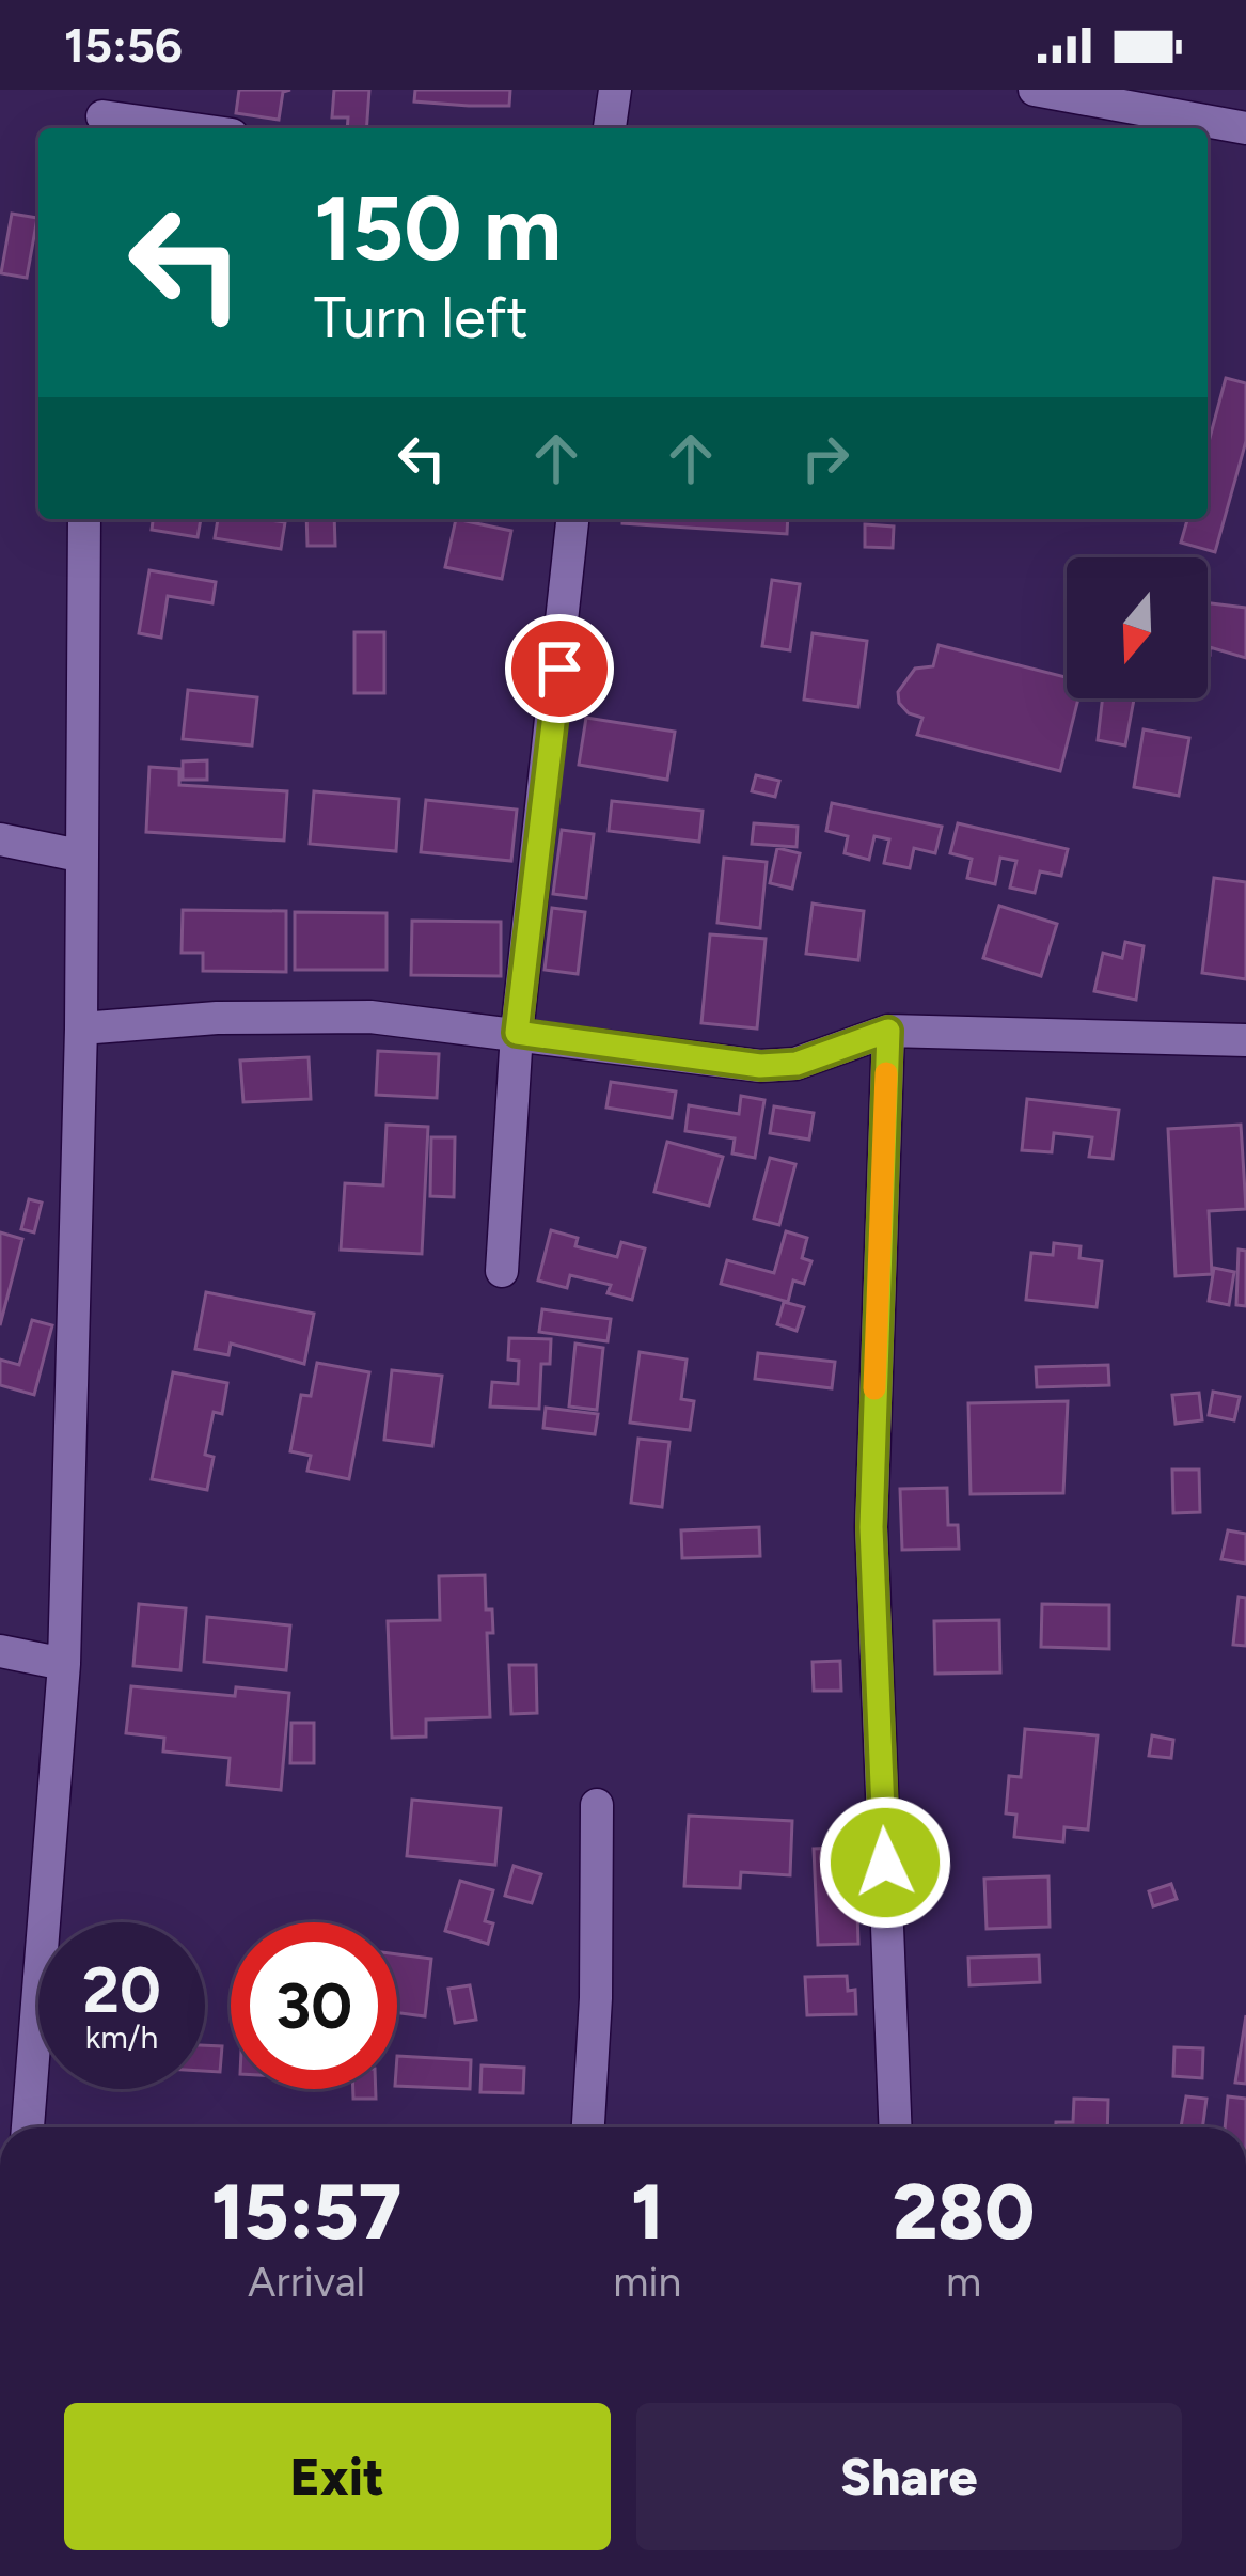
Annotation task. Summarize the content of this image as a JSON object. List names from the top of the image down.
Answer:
{
  "north": "bottom",
  "page": {
    "status": "15:56",
    "turn": ["150 m", "Turn left"],
    "speed": "20 km/h",
    "limit": "30",
    "eta": [
      "15:57",
      "Arrival",
      "1",
      "min",
      "280",
      "m"
    ],
    "buttons": ["Exit", "Share"]
  }
}
